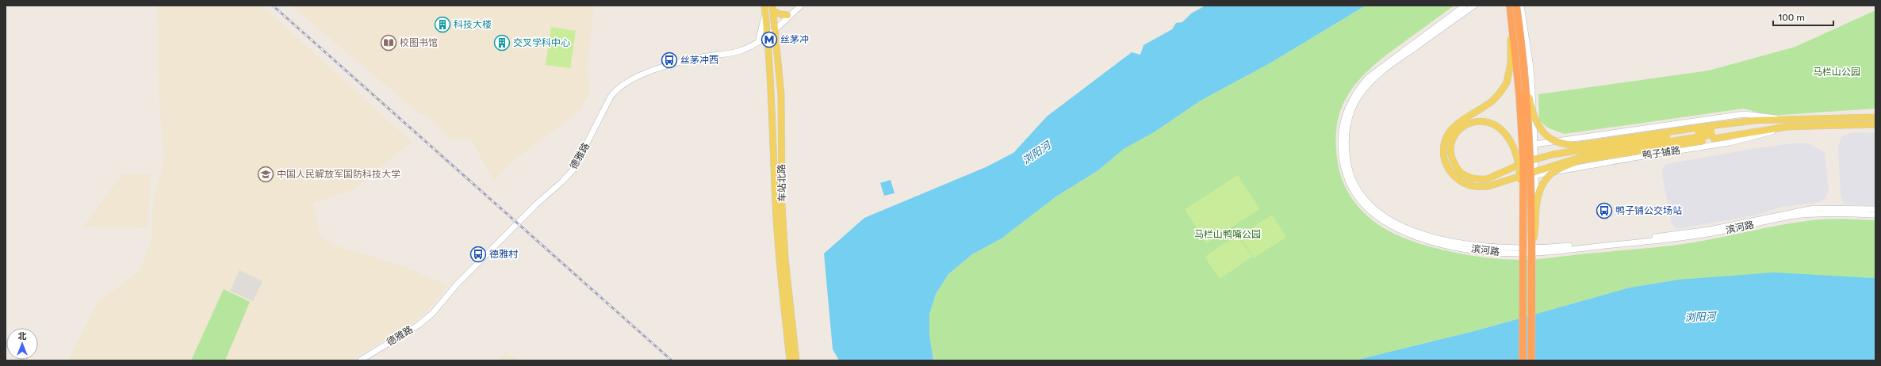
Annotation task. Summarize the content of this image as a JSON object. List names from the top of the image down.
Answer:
{
  "streets": {
    "main road": ["鸭子铺路", "车站北路"],
    "street": ["德雅路", "滨河路"]
  },
  "crossings": [
    ["德雅路", "车站北路"]
  ],
  "water": ["浏阳河"],
  "parks": ["马栏山公园", "马栏山鸭嘴公园"],
  "places": {
    "building": ["科技大楼", "交叉学科中心"],
    "metro station": ["丝茅冲"],
    "library": ["校图书馆"],
    "bus stop": ["丝茅冲西", "鸭子铺公交场站", "德雅村"],
    "school or university": ["中国人民解放军国防科技大学"]
  },
  "scale_bar": "100 m",
  "north": "top"
}
